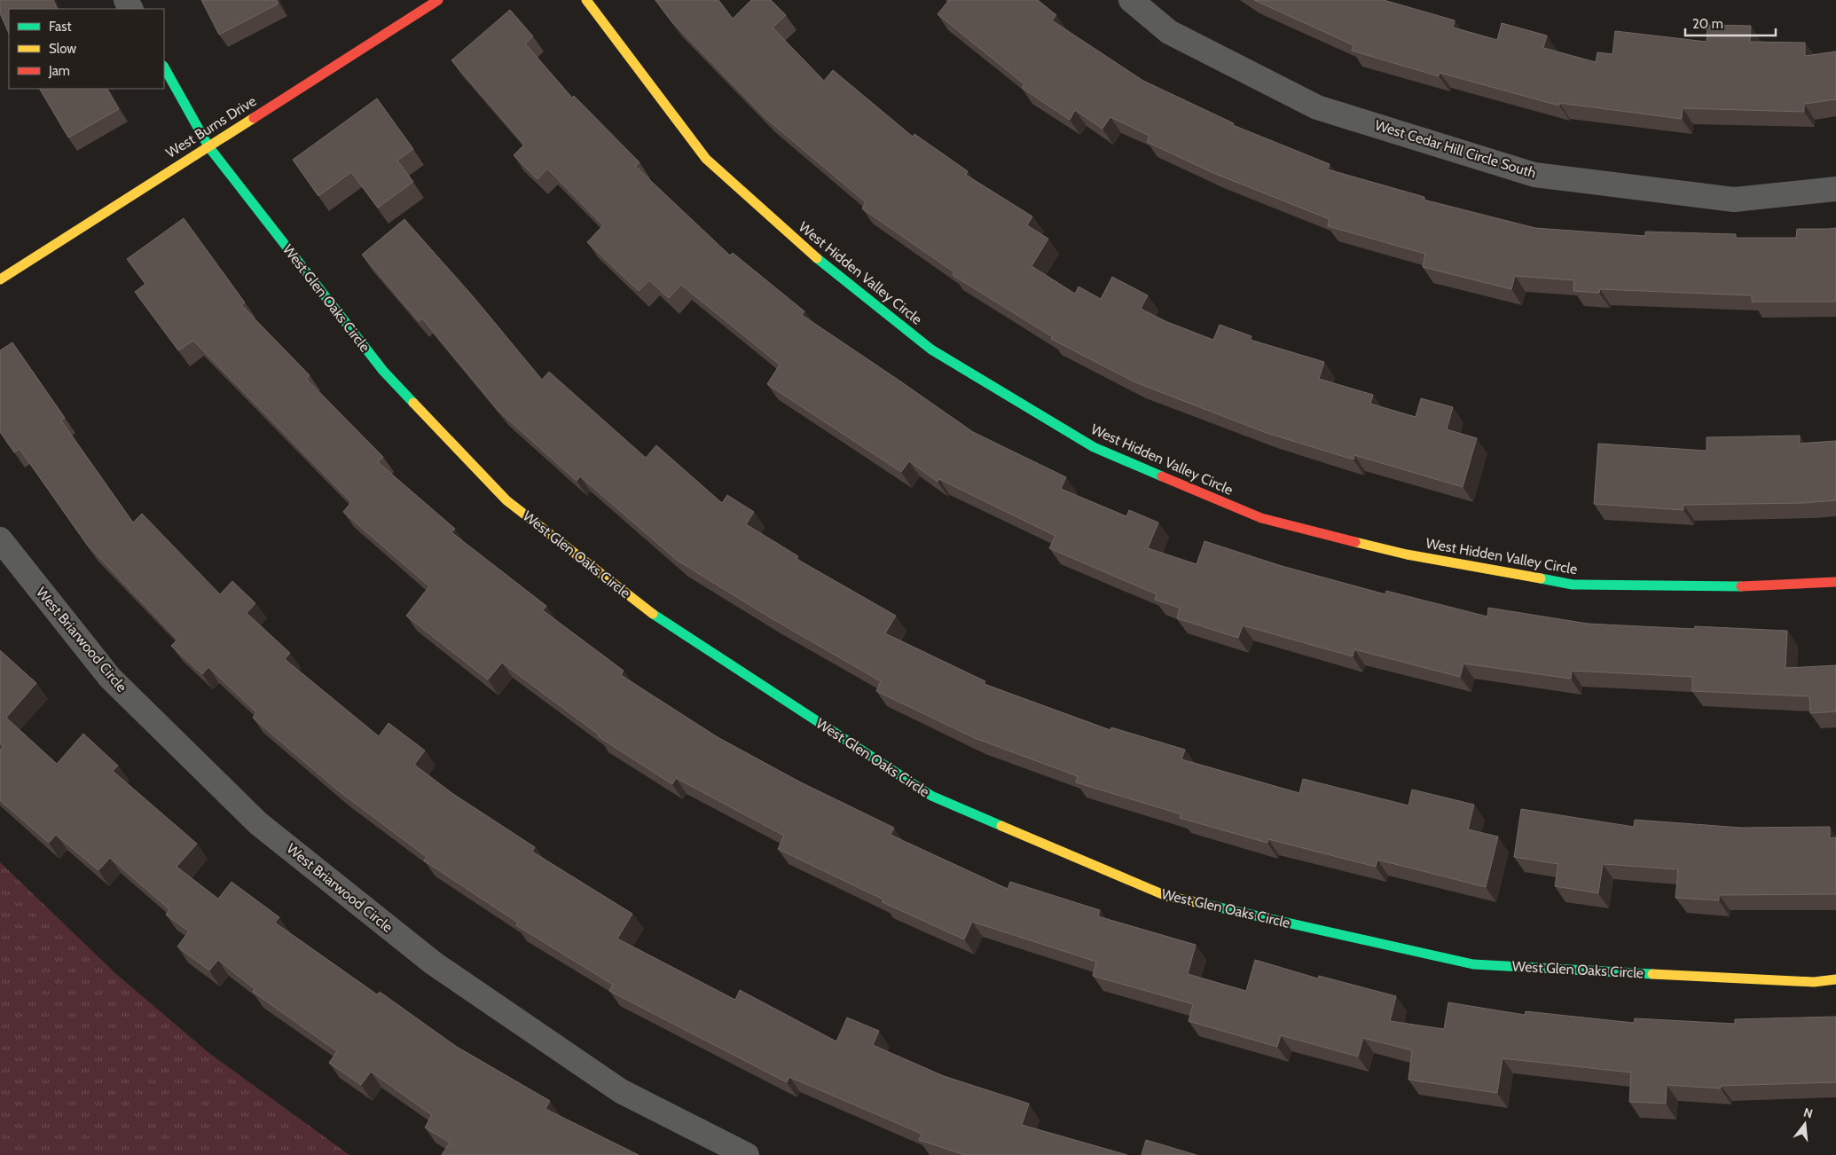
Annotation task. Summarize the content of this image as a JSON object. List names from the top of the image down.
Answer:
{
  "streets": {
    "street": [
      "West Burns Drive",
      "West Cedar Hill Circle South",
      "West Hidden Valley Circle",
      "West Glen Oaks Circle",
      "West Briarwood Circle"
    ]
  },
  "crossings": [
    ["West Burns Drive", "West Glen Oaks Circle"]
  ],
  "legend": ["Fast", "Slow", "Jam"],
  "scale_bar": "20 m",
  "north": "top"
}
